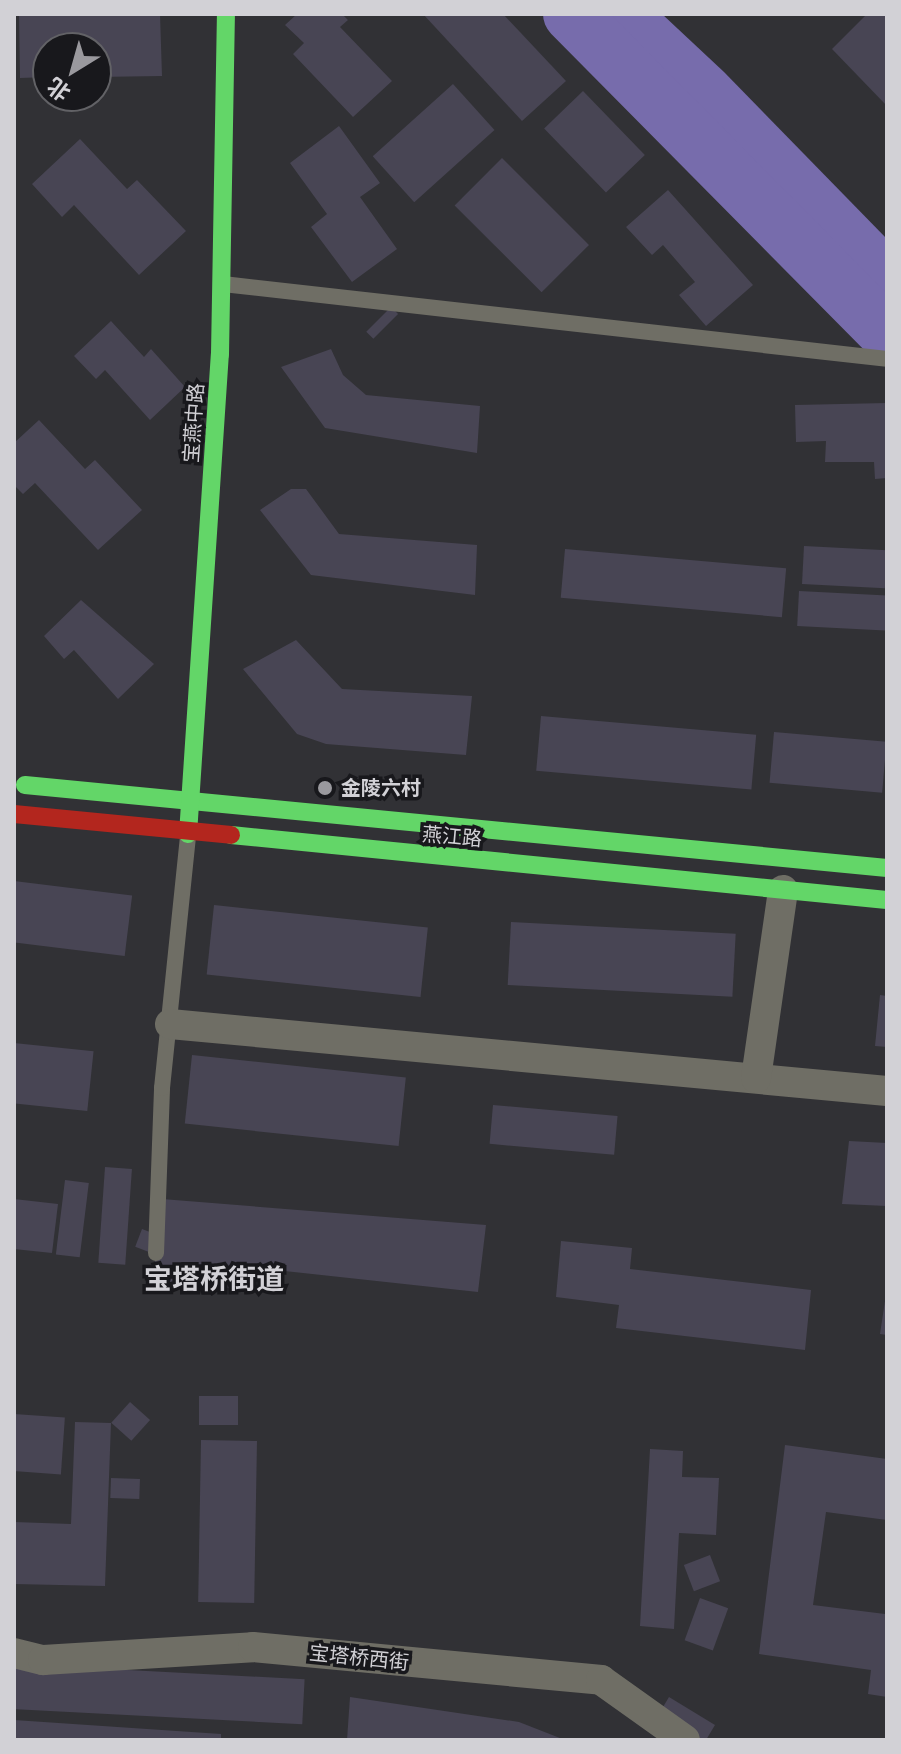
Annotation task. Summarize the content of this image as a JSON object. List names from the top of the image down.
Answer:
{
  "streets": {
    "main road": ["宝燕中路", "燕江路"],
    "street": ["宝塔桥西街"]
  },
  "crossings": [
    ["宝燕中路", "燕江路"]
  ],
  "districts": ["宝塔桥街道"],
  "places": ["金陵六村"],
  "north": "bottom left"
}
